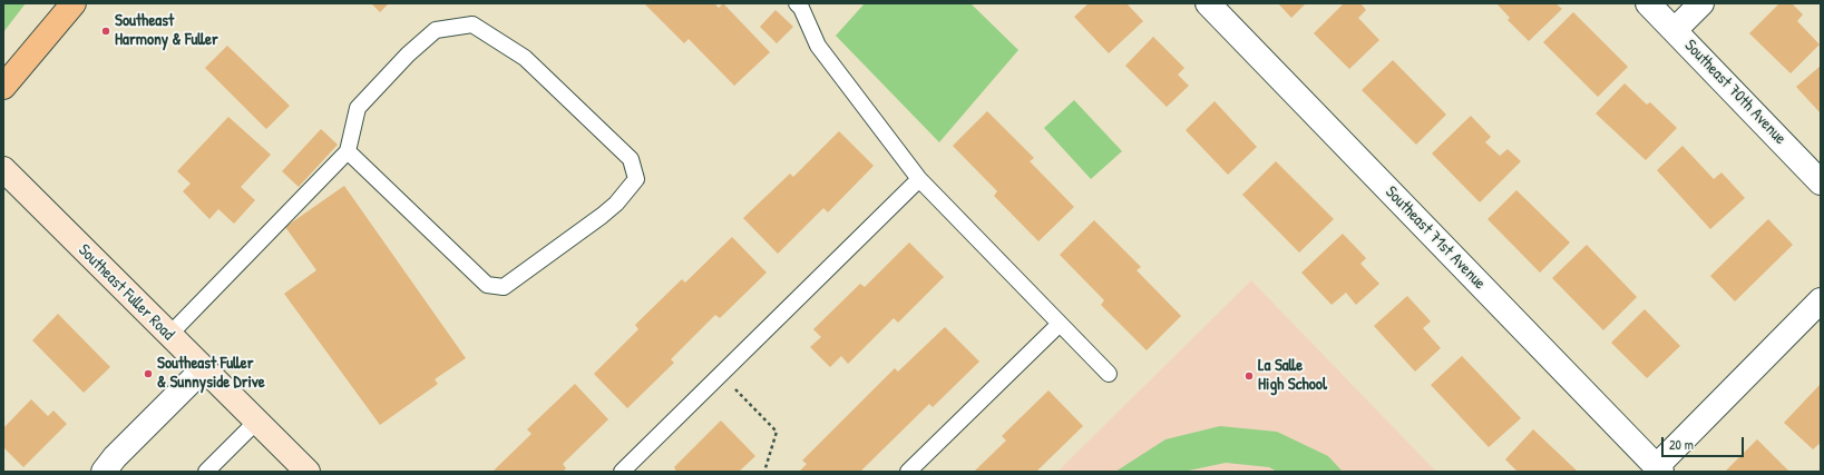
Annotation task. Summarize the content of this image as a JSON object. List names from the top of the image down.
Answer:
{
  "streets": {
    "street": ["Southeast 70th Avenue", "Southeast 71st Avenue", "Southeast Fuller Road"]
  },
  "places": ["Southeast Harmony & Fuller", "Southeast Fuller & Sunnyside Drive", "La Salle High School"],
  "scale_bar": "20 m"
}
